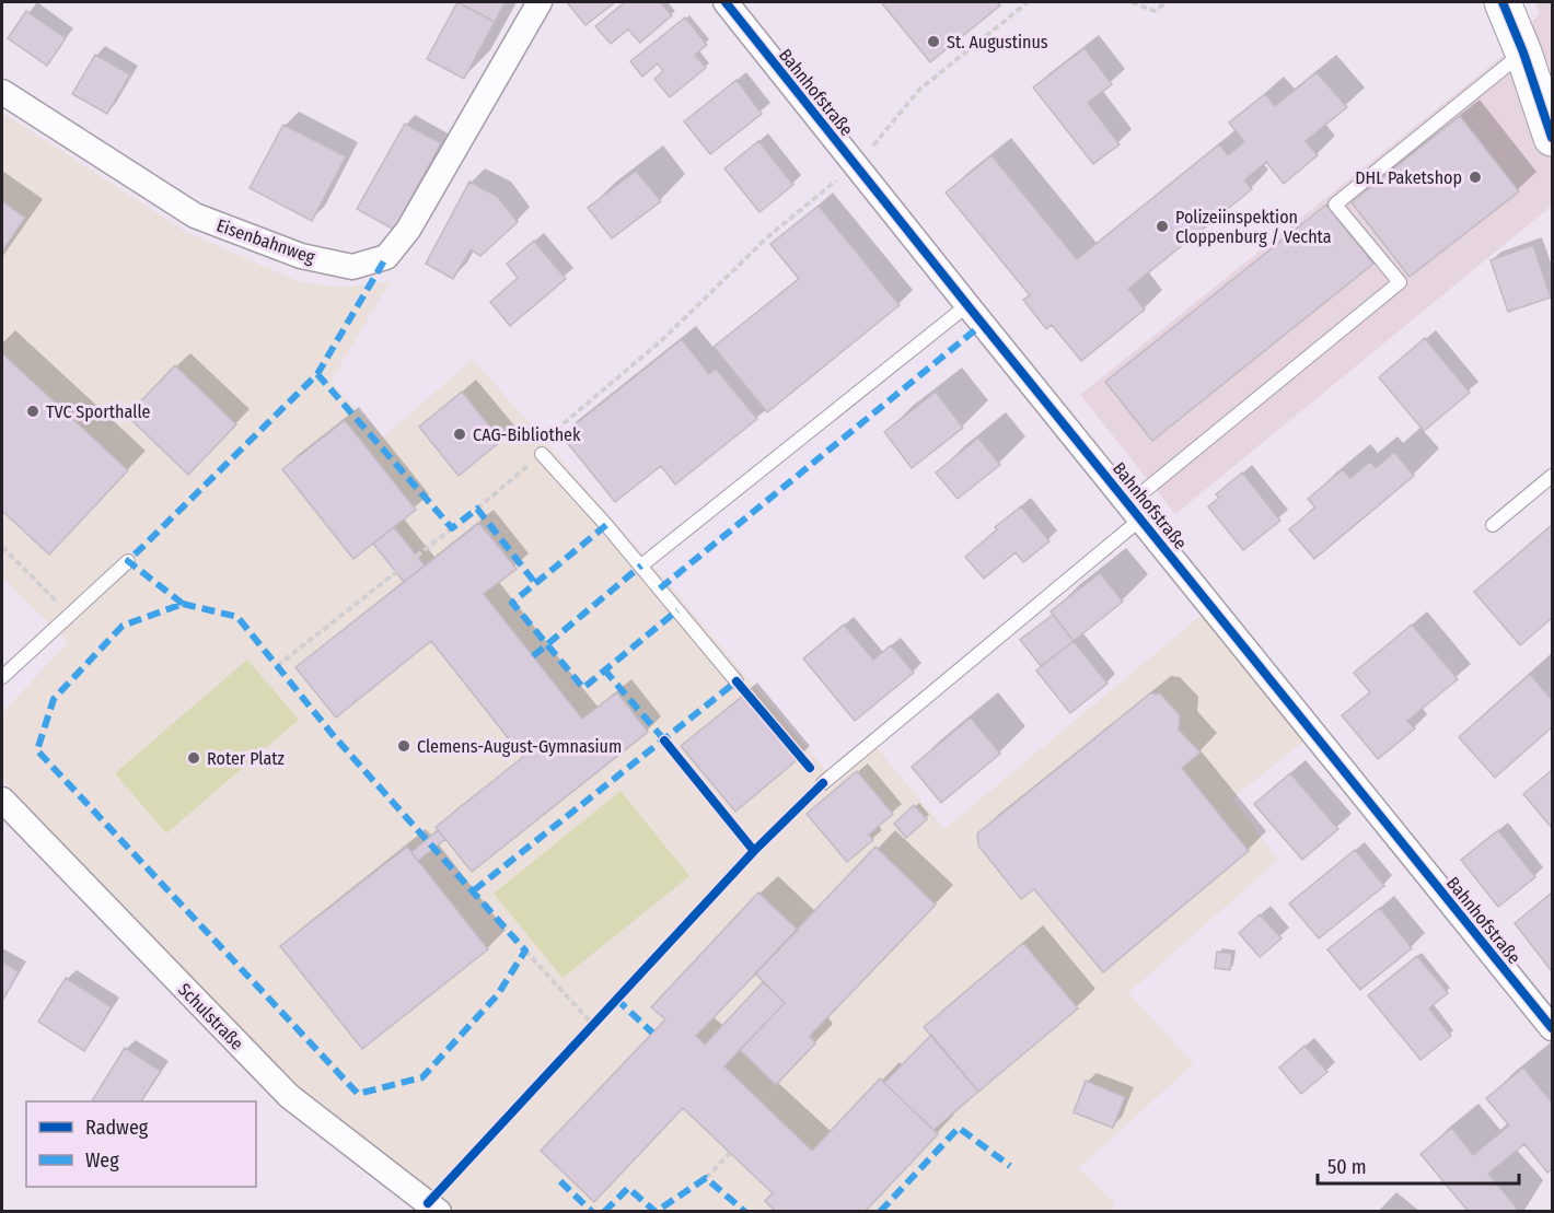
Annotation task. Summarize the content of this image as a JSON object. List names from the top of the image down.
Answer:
{
  "streets": {
    "street": ["Bahnhofstraße", "Eisenbahnweg", "Schulstraße"]
  },
  "places": [
    "St. Augustinus",
    "DHL Paketshop",
    "Polizeiinspektion Cloppenburg / Vechta",
    "TVC Sporthalle",
    "CAG-Bibliothek",
    "Clemens-August-Gymnasium",
    "Roter Platz"
  ],
  "legend": ["Radweg", "Weg"],
  "scale_bar": "50 m"
}
